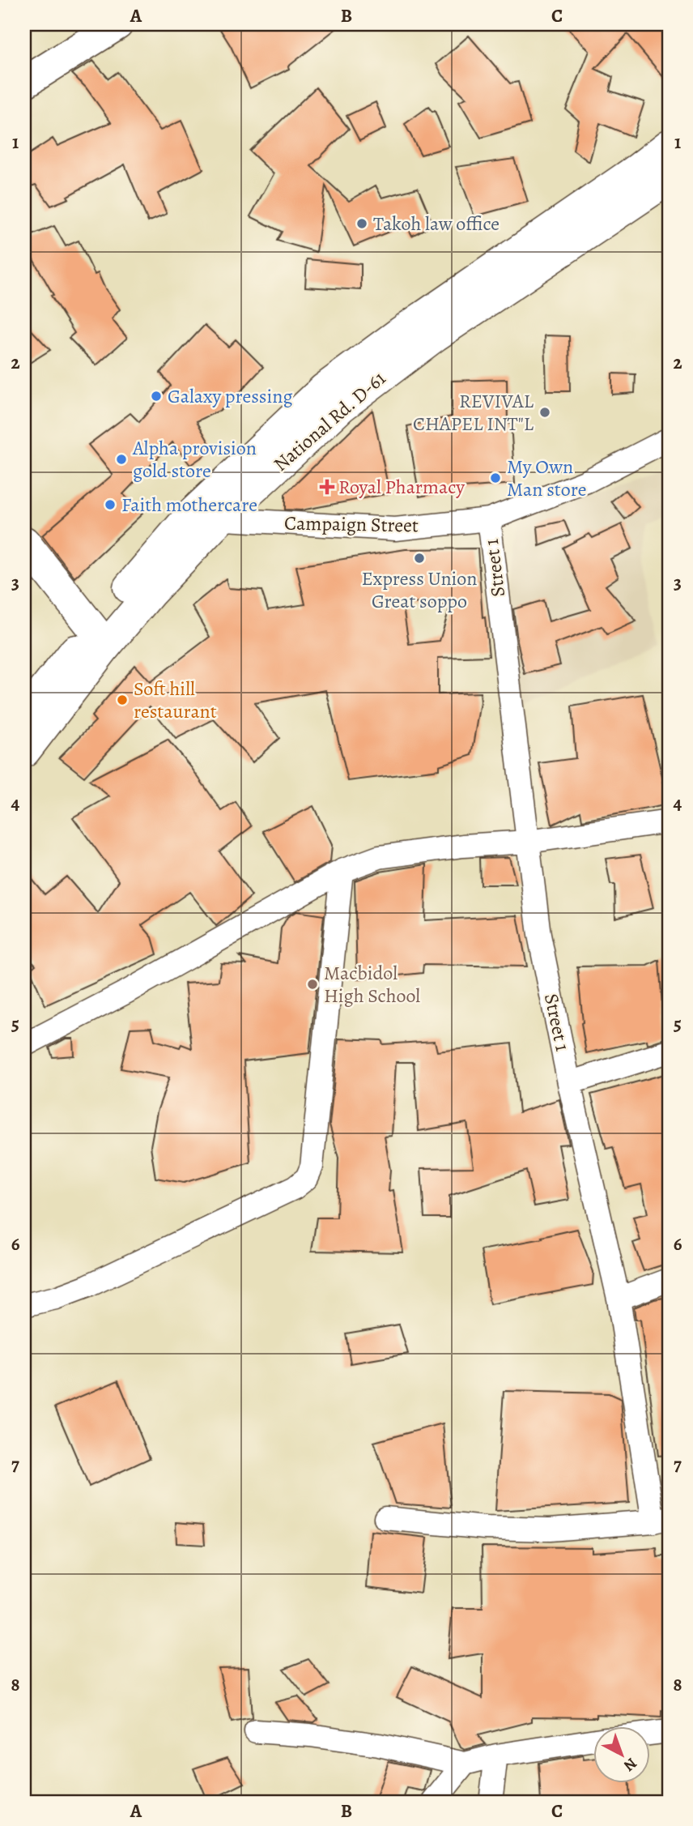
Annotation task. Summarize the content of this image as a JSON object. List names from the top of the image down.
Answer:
{
  "streets": {
    "main road": ["National Rd. D-61"],
    "street": ["Campaign Street", "Street 1"]
  },
  "crossings": [
    ["National Rd. D-61", "Campaign Street"],
    ["Campaign Street", "Street 1"]
  ],
  "places": {
    "other": [
      "Takoh law office",
      "Galaxy pressing",
      "REVIVAL CHAPEL INT\"L",
      "Alpha provision gold store",
      "My Own Man store",
      "Faith mothercare",
      "Express Union Great soppo",
      "Soft hill restaurant",
      "Macbidol High School"
    ],
    "health": ["Royal Pharmacy"]
  },
  "north": "bottom right",
  "grid": {
    "columns": ["A", "B", "C"],
    "rows": [
      "1",
      "2",
      "3",
      "4",
      "5",
      "6",
      "7",
      "8"
    ]
  }
}
